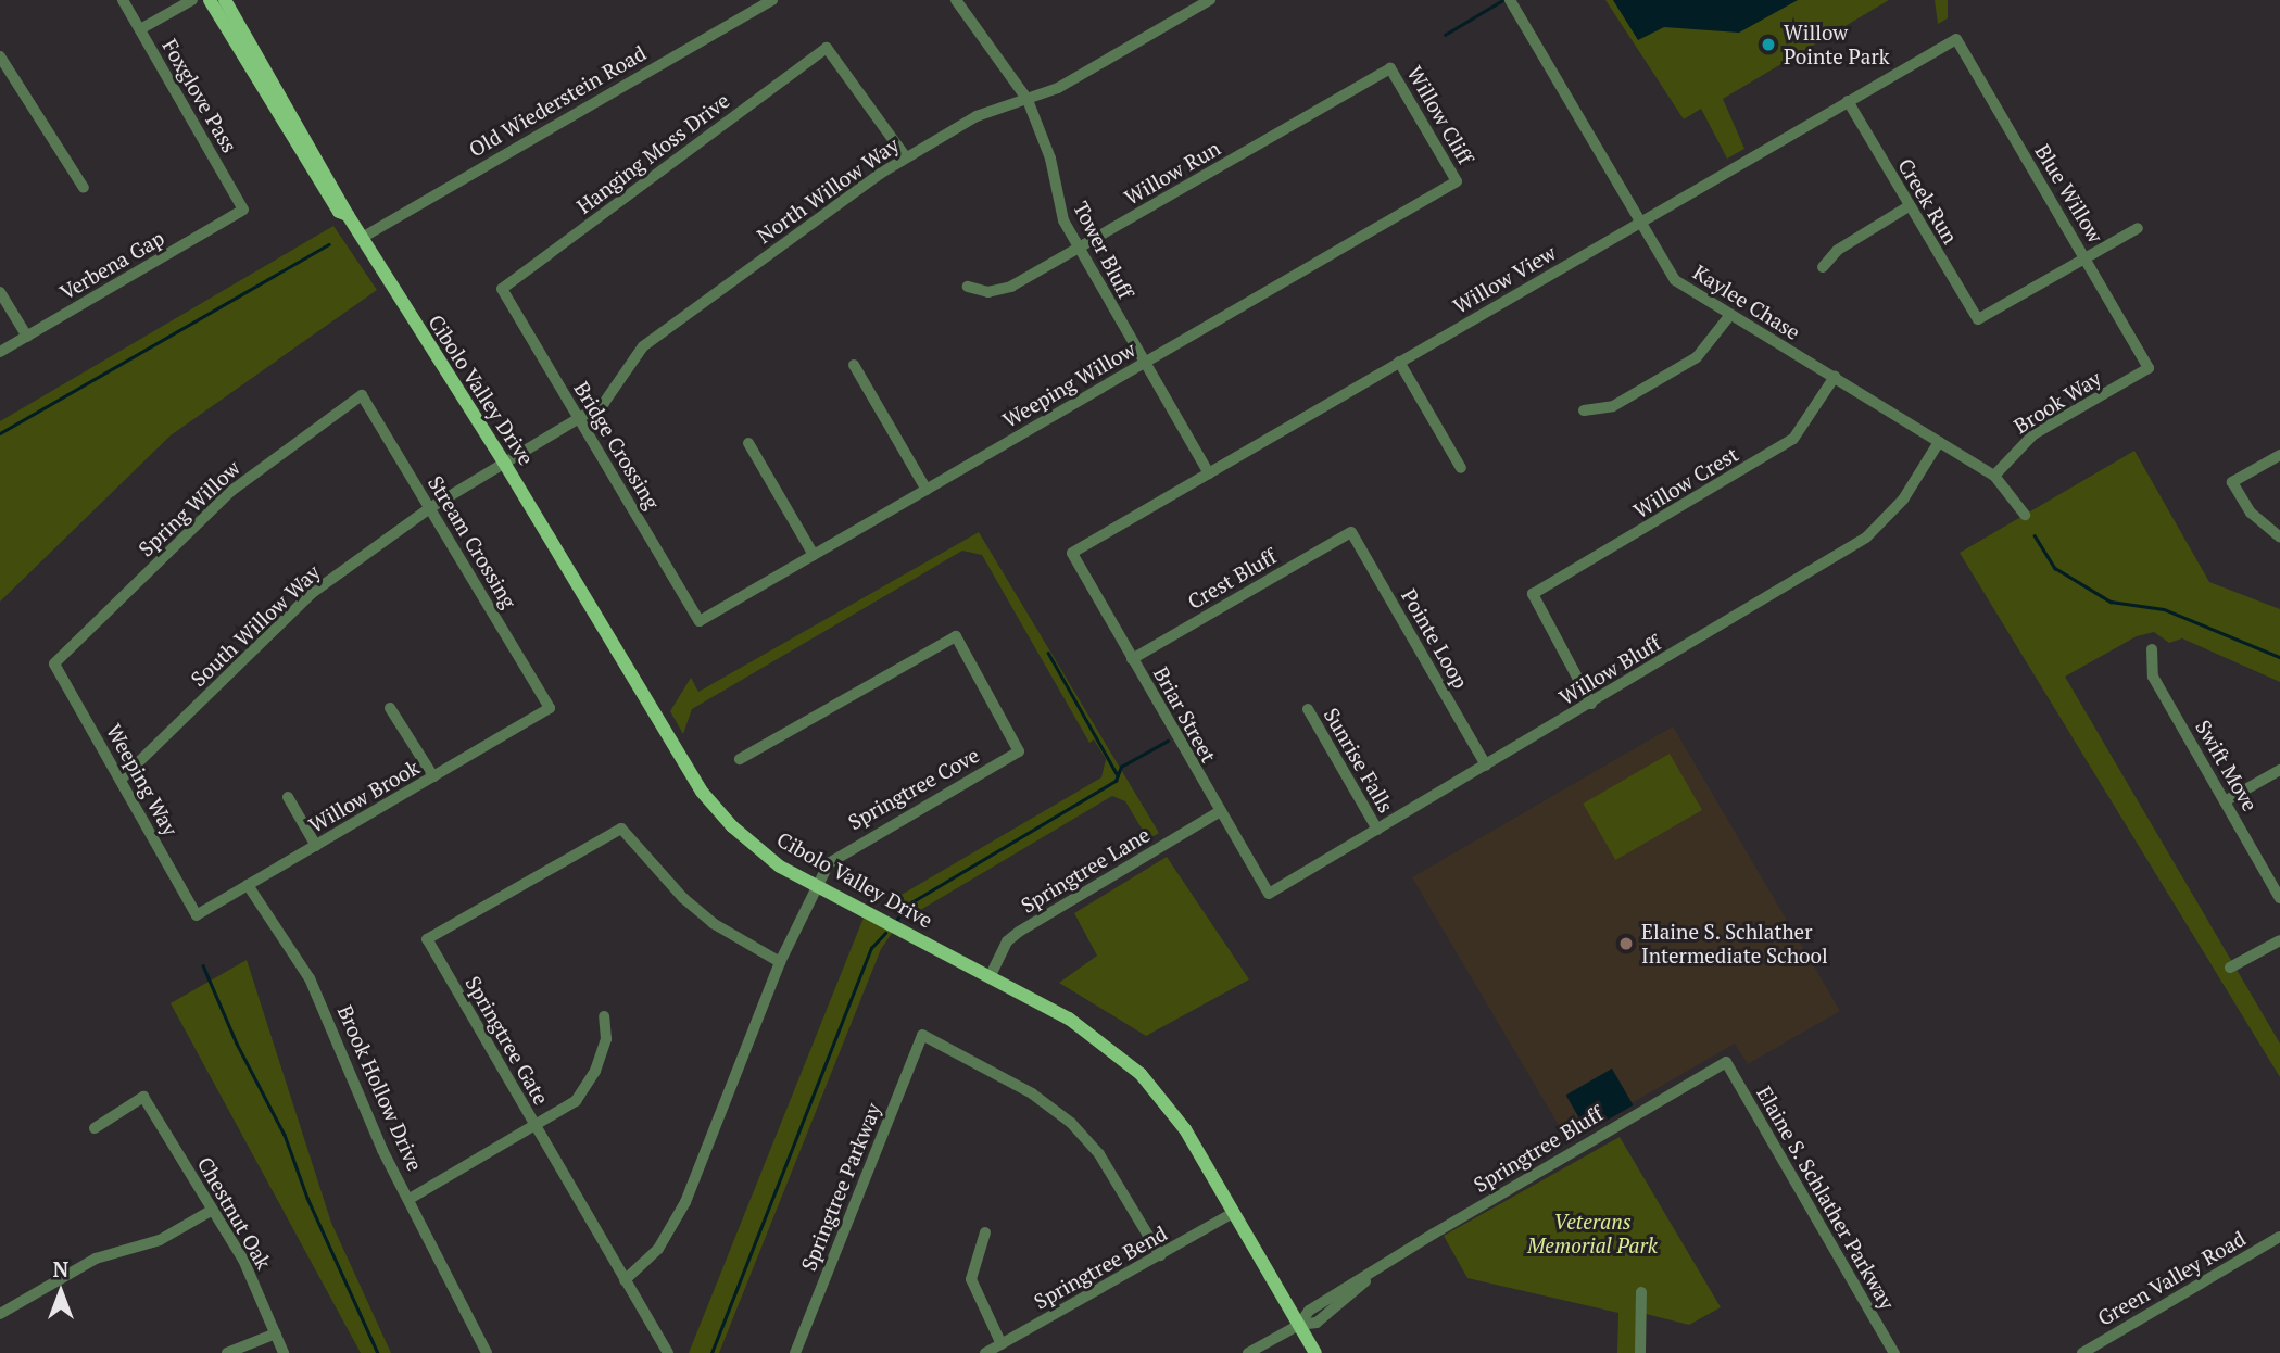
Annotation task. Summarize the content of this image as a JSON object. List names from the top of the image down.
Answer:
{
  "streets": {
    "main road": ["Cibolo Valley Drive"],
    "street": [
      "Foxglove Pass",
      "Old Wiederstein Road",
      "Willow Cliff",
      "Hanging Moss Drive",
      "Willow Run",
      "North Willow Way",
      "Blue Willow",
      "Creek Run",
      "Tower Bluff",
      "Verbena Gap",
      "Willow View",
      "Kaylee Chase",
      "Weeping Willow",
      "Brook Way",
      "Bridge Crossing",
      "Willow Crest",
      "Spring Willow",
      "Stream Crossing",
      "Crest Bluff",
      "South Willow Way",
      "Pointe Loop",
      "Willow Bluff",
      "Briar Street",
      "Sunrise Falls",
      "Swift Move",
      "Weeping Way",
      "Springtree Cove",
      "Willow Brook",
      "Springtree Lane",
      "Springtree Gate",
      "Brook Hollow Drive",
      "Springtree Bluff",
      "Springtree Parkway",
      "Elaine S. Schlather Parkway",
      "Chestnut Oak",
      "Springtree Bend",
      "Green Valley Road"
    ]
  },
  "crossings": [
    ["Foxglove Pass", "Verbena Gap"],
    ["Old Wiederstein Road", "Cibolo Valley Drive"],
    ["Willow Cliff", "Willow Run"],
    ["Willow Cliff", "Weeping Willow"],
    ["Hanging Moss Drive", "North Willow Way"],
    ["Hanging Moss Drive", "Bridge Crossing"],
    ["Willow Run", "Tower Bluff"],
    ["North Willow Way", "Tower Bluff"],
    ["North Willow Way", "Cibolo Valley Drive"],
    ["North Willow Way", "Bridge Crossing"],
    ["North Willow Way", "South Willow Way"],
    ["Blue Willow", "Creek Run"],
    ["Blue Willow", "Willow View"],
    ["Blue Willow", "Brook Way"],
    ["Creek Run", "Willow View"],
    ["Tower Bluff", "Willow View"],
    ["Tower Bluff", "Weeping Willow"],
    ["Willow View", "Kaylee Chase"],
    ["Willow View", "Briar Street"],
    ["Kaylee Chase", "Brook Way"],
    ["Kaylee Chase", "Willow Crest"],
    ["Kaylee Chase", "Willow Bluff"],
    ["Weeping Willow", "Bridge Crossing"],
    ["Cibolo Valley Drive", "South Willow Way"],
    ["Cibolo Valley Drive", "Springtree Cove"],
    ["Cibolo Valley Drive", "Springtree Lane"],
    ["Cibolo Valley Drive", "Springtree Bluff"],
    ["Cibolo Valley Drive", "Springtree Bend"],
    ["Willow Crest", "Willow Bluff"],
    ["Spring Willow", "Stream Crossing"],
    ["Spring Willow", "Weeping Way"],
    ["Stream Crossing", "South Willow Way"],
    ["Stream Crossing", "Willow Brook"],
    ["Crest Bluff", "Pointe Loop"],
    ["Crest Bluff", "Briar Street"],
    ["South Willow Way", "Weeping Way"],
    ["Pointe Loop", "Willow Bluff"],
    ["Willow Bluff", "Briar Street"],
    ["Willow Bluff", "Sunrise Falls"],
    ["Briar Street", "Springtree Lane"],
    ["Weeping Way", "Willow Brook"],
    ["Springtree Cove", "Springtree Gate"],
    ["Willow Brook", "Brook Hollow Drive"],
    ["Springtree Bluff", "Elaine S. Schlather Parkway"],
    ["Springtree Parkway", "Springtree Bend"]
  ],
  "parks": ["Veterans Memorial Park"],
  "places": ["Willow Pointe Park", "Elaine S. Schlather Intermediate School"],
  "north": "top"
}
